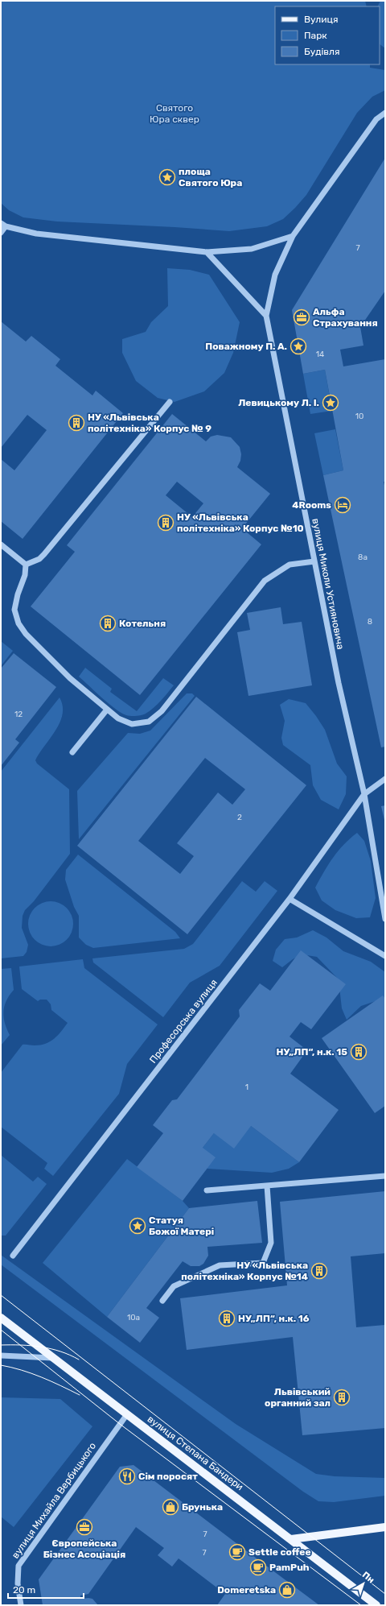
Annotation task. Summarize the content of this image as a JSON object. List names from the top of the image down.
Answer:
{
  "streets": {
    "main road": ["вулиця Степана Бандери"],
    "street": ["вулиця Миколи Устияновича", "Професорська вулиця", "вулиця Михайла Вербицького"]
  },
  "crossings": [
    ["вулиця Миколи Устияновича", "Професорська вулиця"],
    ["вулиця Степана Бандери", "вулиця Михайла Вербицького"]
  ],
  "parks": ["Святого Юра сквер"],
  "places": {
    "place": [
      "площа Святого Юра",
      "Поважному П. А.",
      "Левицькому Л. І.",
      "Статуя Божої Матері"
    ],
    "office": ["Альфа Страхування", "Європейська Бізнес Асоціація"],
    "building": [
      "НУ «Львівська політехніка» Корпус № 9",
      "НУ «Львівська політехніка» Корпус №10",
      "Котельня",
      "НУ„ЛП“, н.к. 15",
      "НУ «Львівська політехніка» Корпус №14",
      "НУ„ЛП“, н.к. 16",
      "Львівський органний зал"
    ],
    "hotel": ["4Rooms"],
    "restaurant": ["Сім поросят"],
    "shop": ["Брунька", "Domeretska"],
    "cafe": ["Settle coffee", "PamPuh"]
  },
  "house_numbers": [
    "7",
    "14",
    "10",
    "8а",
    "8",
    "12",
    "2",
    "1",
    "10а",
    "7",
    "7"
  ],
  "legend": ["Вулиця", "Парк", "Будівля"],
  "scale_bar": "20 m",
  "north": "top right"
}
